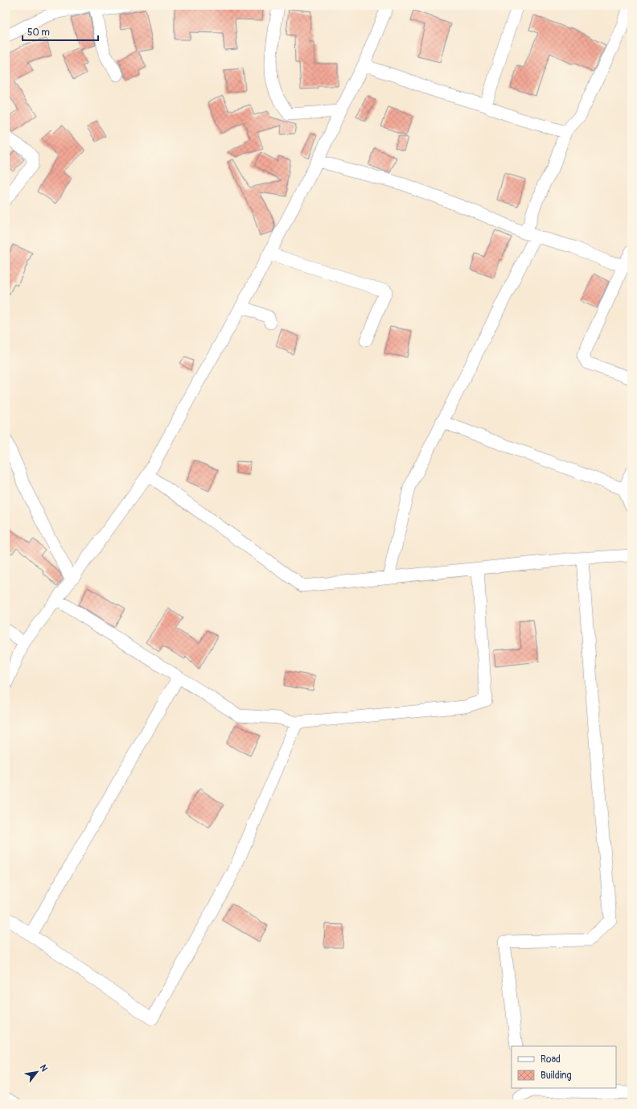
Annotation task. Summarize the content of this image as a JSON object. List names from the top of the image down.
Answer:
{
  "legend": ["Road", "Building"],
  "scale_bar": "50 m",
  "north": "top right"
}
